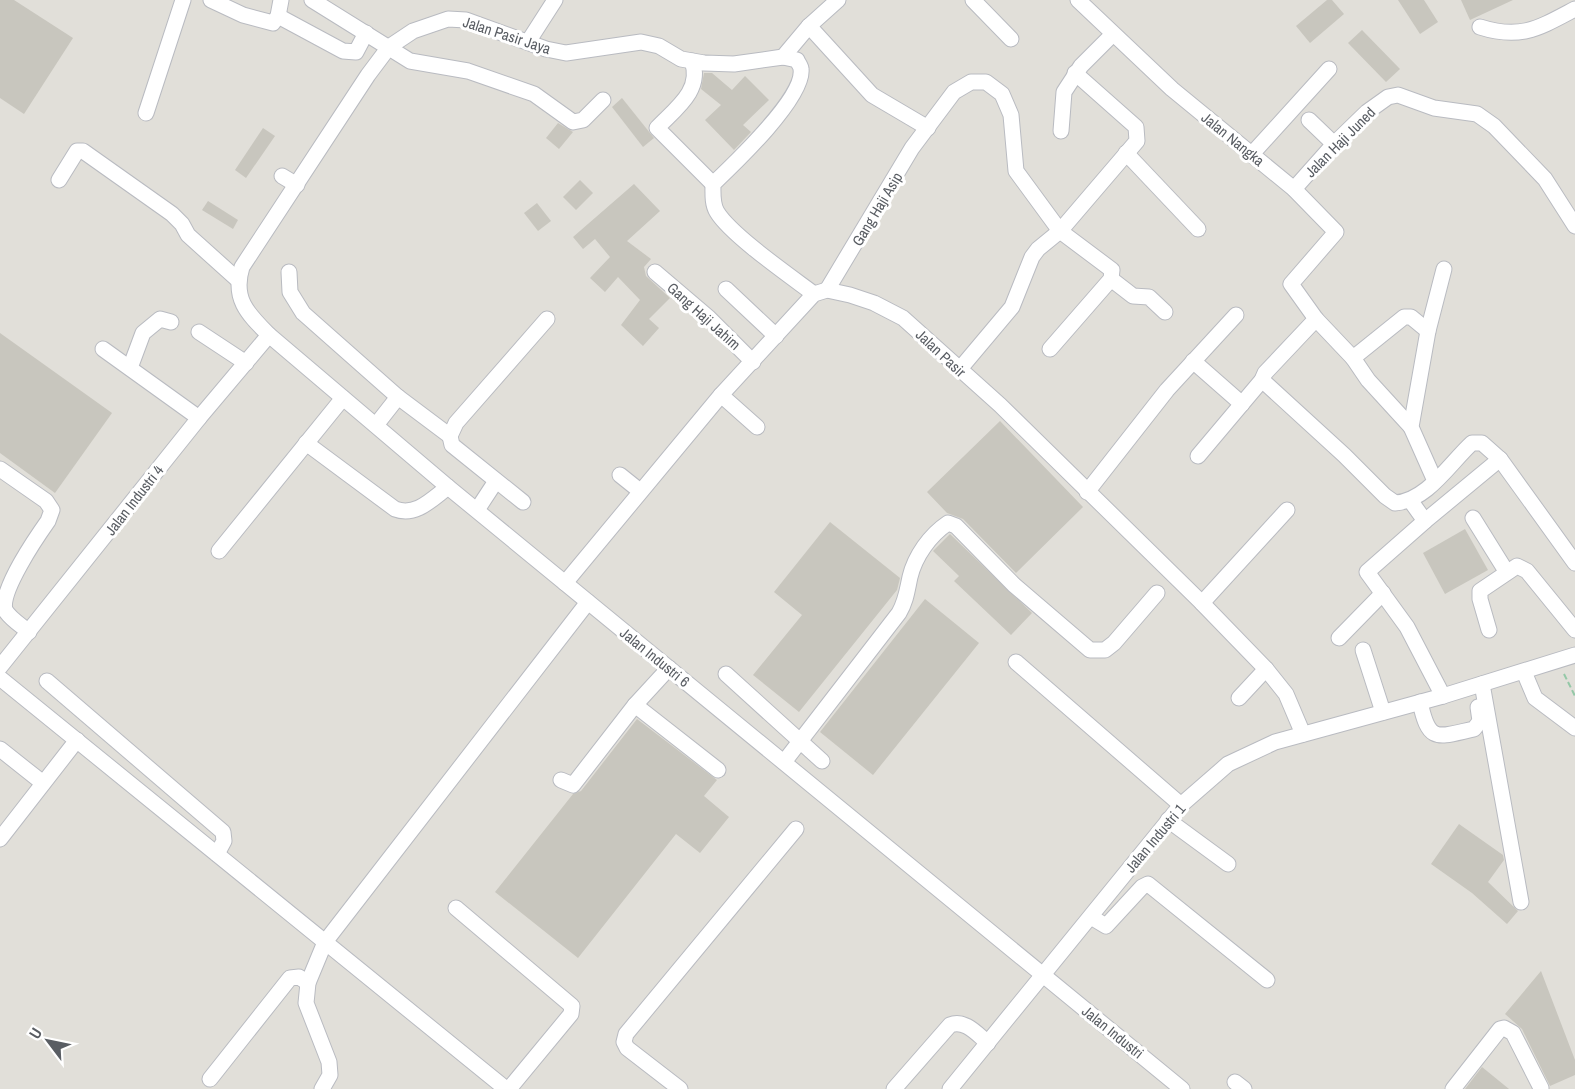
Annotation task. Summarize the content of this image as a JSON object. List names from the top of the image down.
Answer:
{
  "streets": {
    "street": [
      "Jalan Pasir Jaya",
      "Jalan Nangka",
      "Jalan Haji Juned",
      "Gang Haji Asip",
      "Gang Haji Jahim",
      "Jalan Pasir",
      "Jalan Industri 4",
      "Jalan Industri 6",
      "Jalan Industri 1",
      "Jalan Industri"
    ]
  },
  "crossings": [
    ["Jalan Nangka", "Jalan Haji Juned"],
    ["Gang Haji Asip", "Jalan Pasir"],
    ["Jalan Pasir", "Jalan Industri 1"],
    ["Jalan Industri 4", "Jalan Industri 6"],
    ["Jalan Industri 6", "Jalan Industri 1"],
    ["Jalan Industri 6", "Jalan Industri"],
    ["Jalan Industri 1", "Jalan Industri"]
  ],
  "north": "top left"
}
